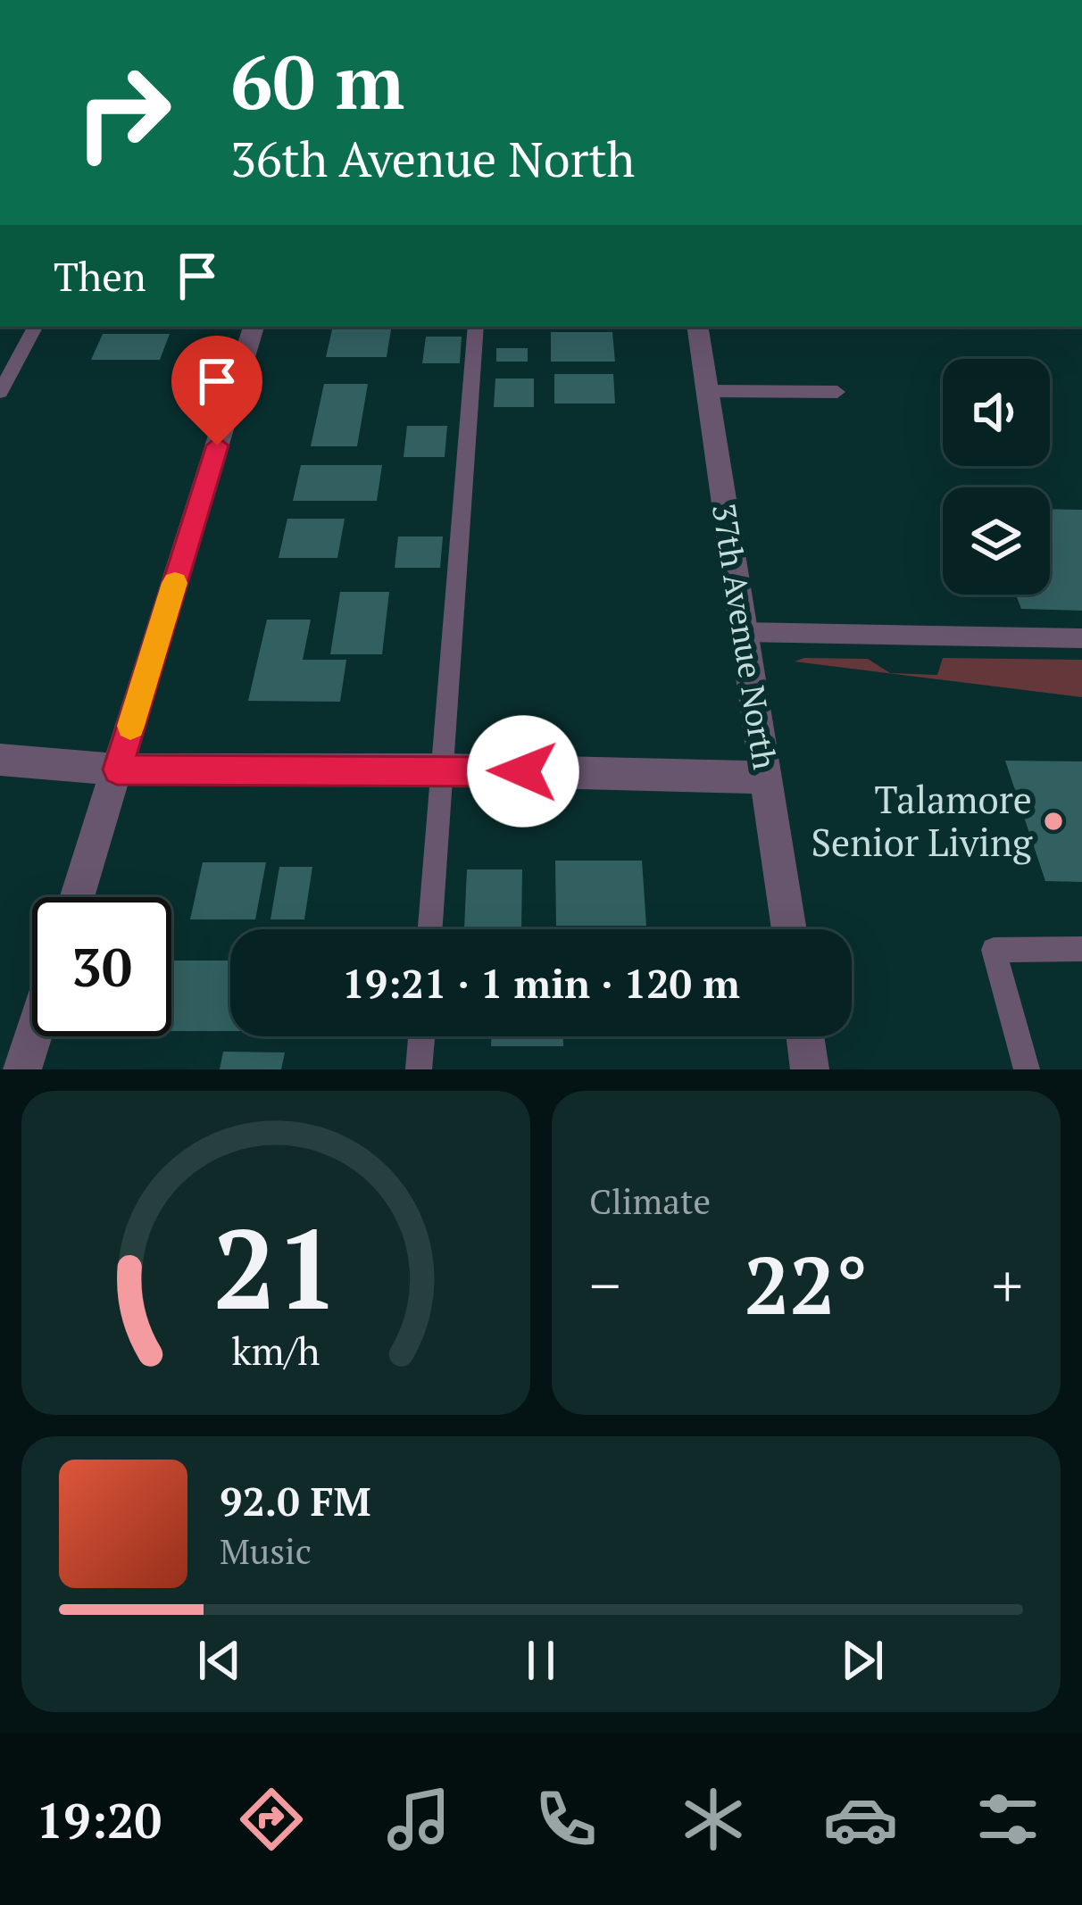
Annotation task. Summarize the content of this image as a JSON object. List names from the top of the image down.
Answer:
{
  "streets": {
    "street": ["37th Avenue North"]
  },
  "places": ["Talamore Senior Living"],
  "page": {
    "turn": ["60 m", "36th Avenue North"],
    "then": "Then",
    "limit": "30",
    "trip": "19:21 · 1 min · 120 m",
    "tile": "Climate",
    "heat": ["−", "22°", "+"],
    "song": ["92.0 FM", "Music"],
    "tabs": "19:20",
    "gauge": ["21", "km/h"]
  }
}
